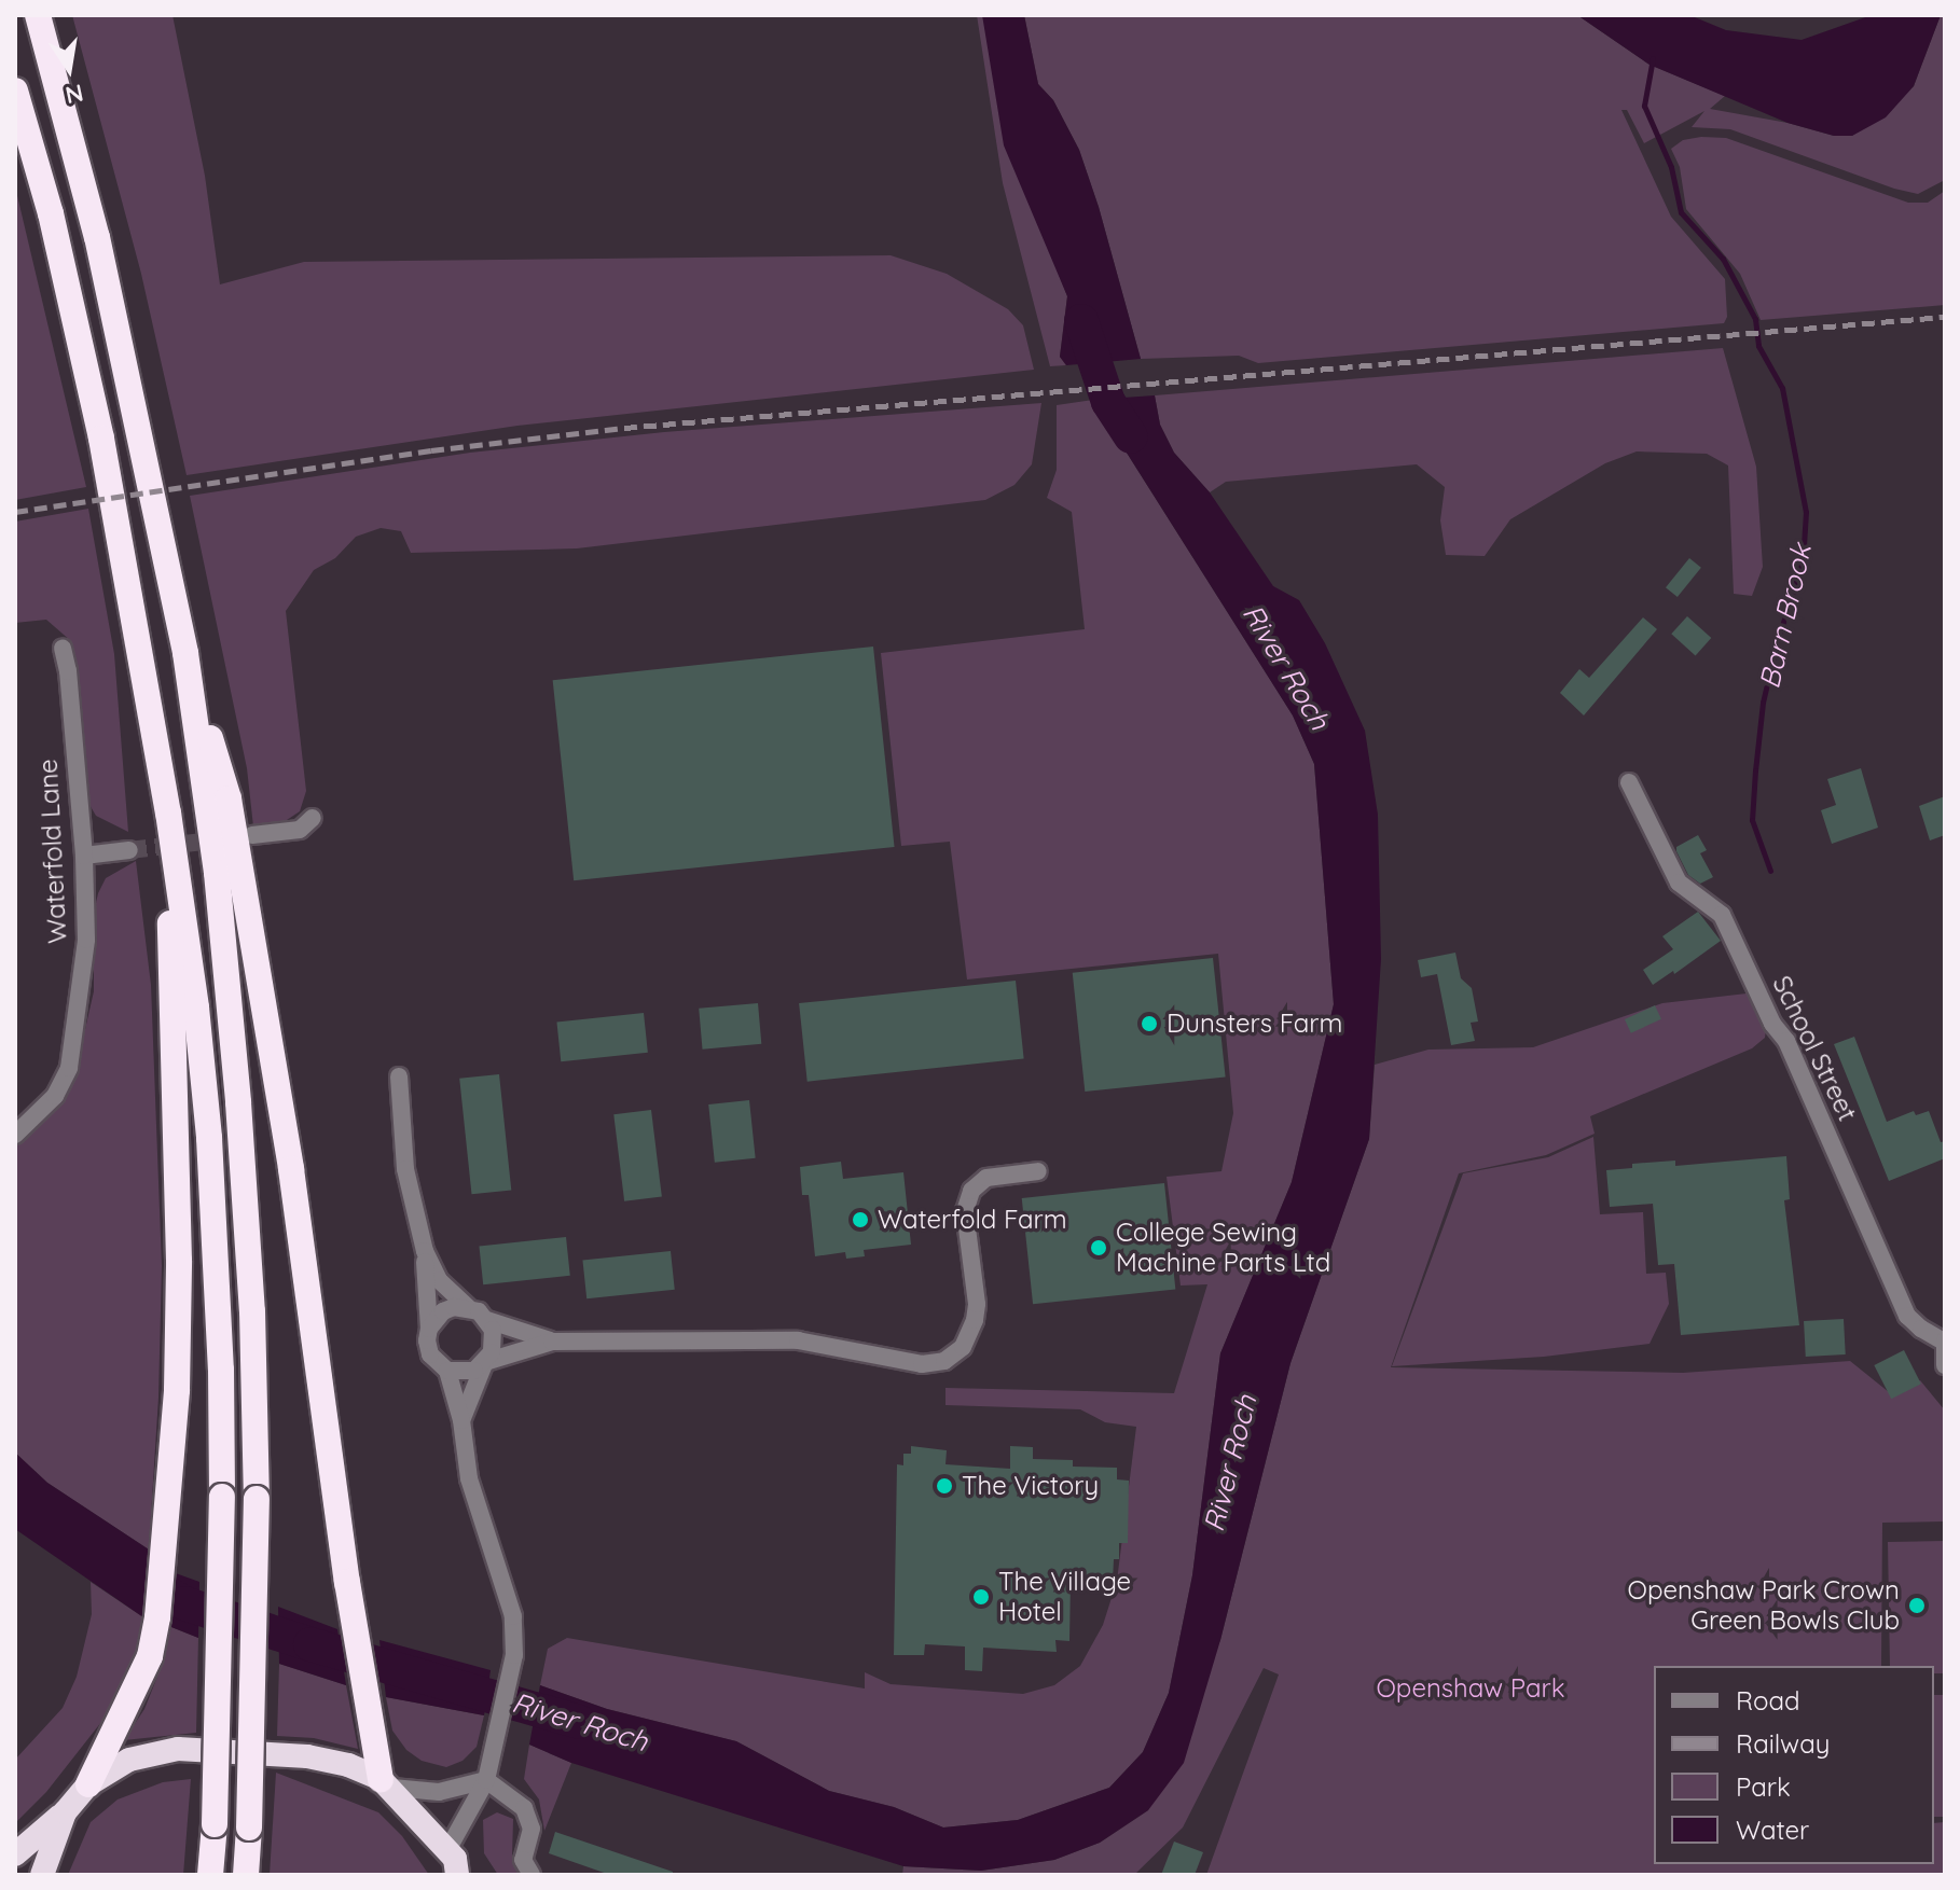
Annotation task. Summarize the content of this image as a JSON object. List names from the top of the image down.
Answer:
{
  "streets": {
    "street": ["Waterfold Lane", "School Street"]
  },
  "water": ["Barn Brook", "River Roch"],
  "parks": ["Openshaw Park"],
  "places": [
    "Dunsters Farm",
    "Waterfold Farm",
    "College Sewing Machine Parts Ltd",
    "The Victory",
    "The Village Hotel",
    "Openshaw Park Crown Green Bowls Club"
  ],
  "legend": [
    "Road",
    "Railway",
    "Park",
    "Water"
  ],
  "north": "bottom"
}
